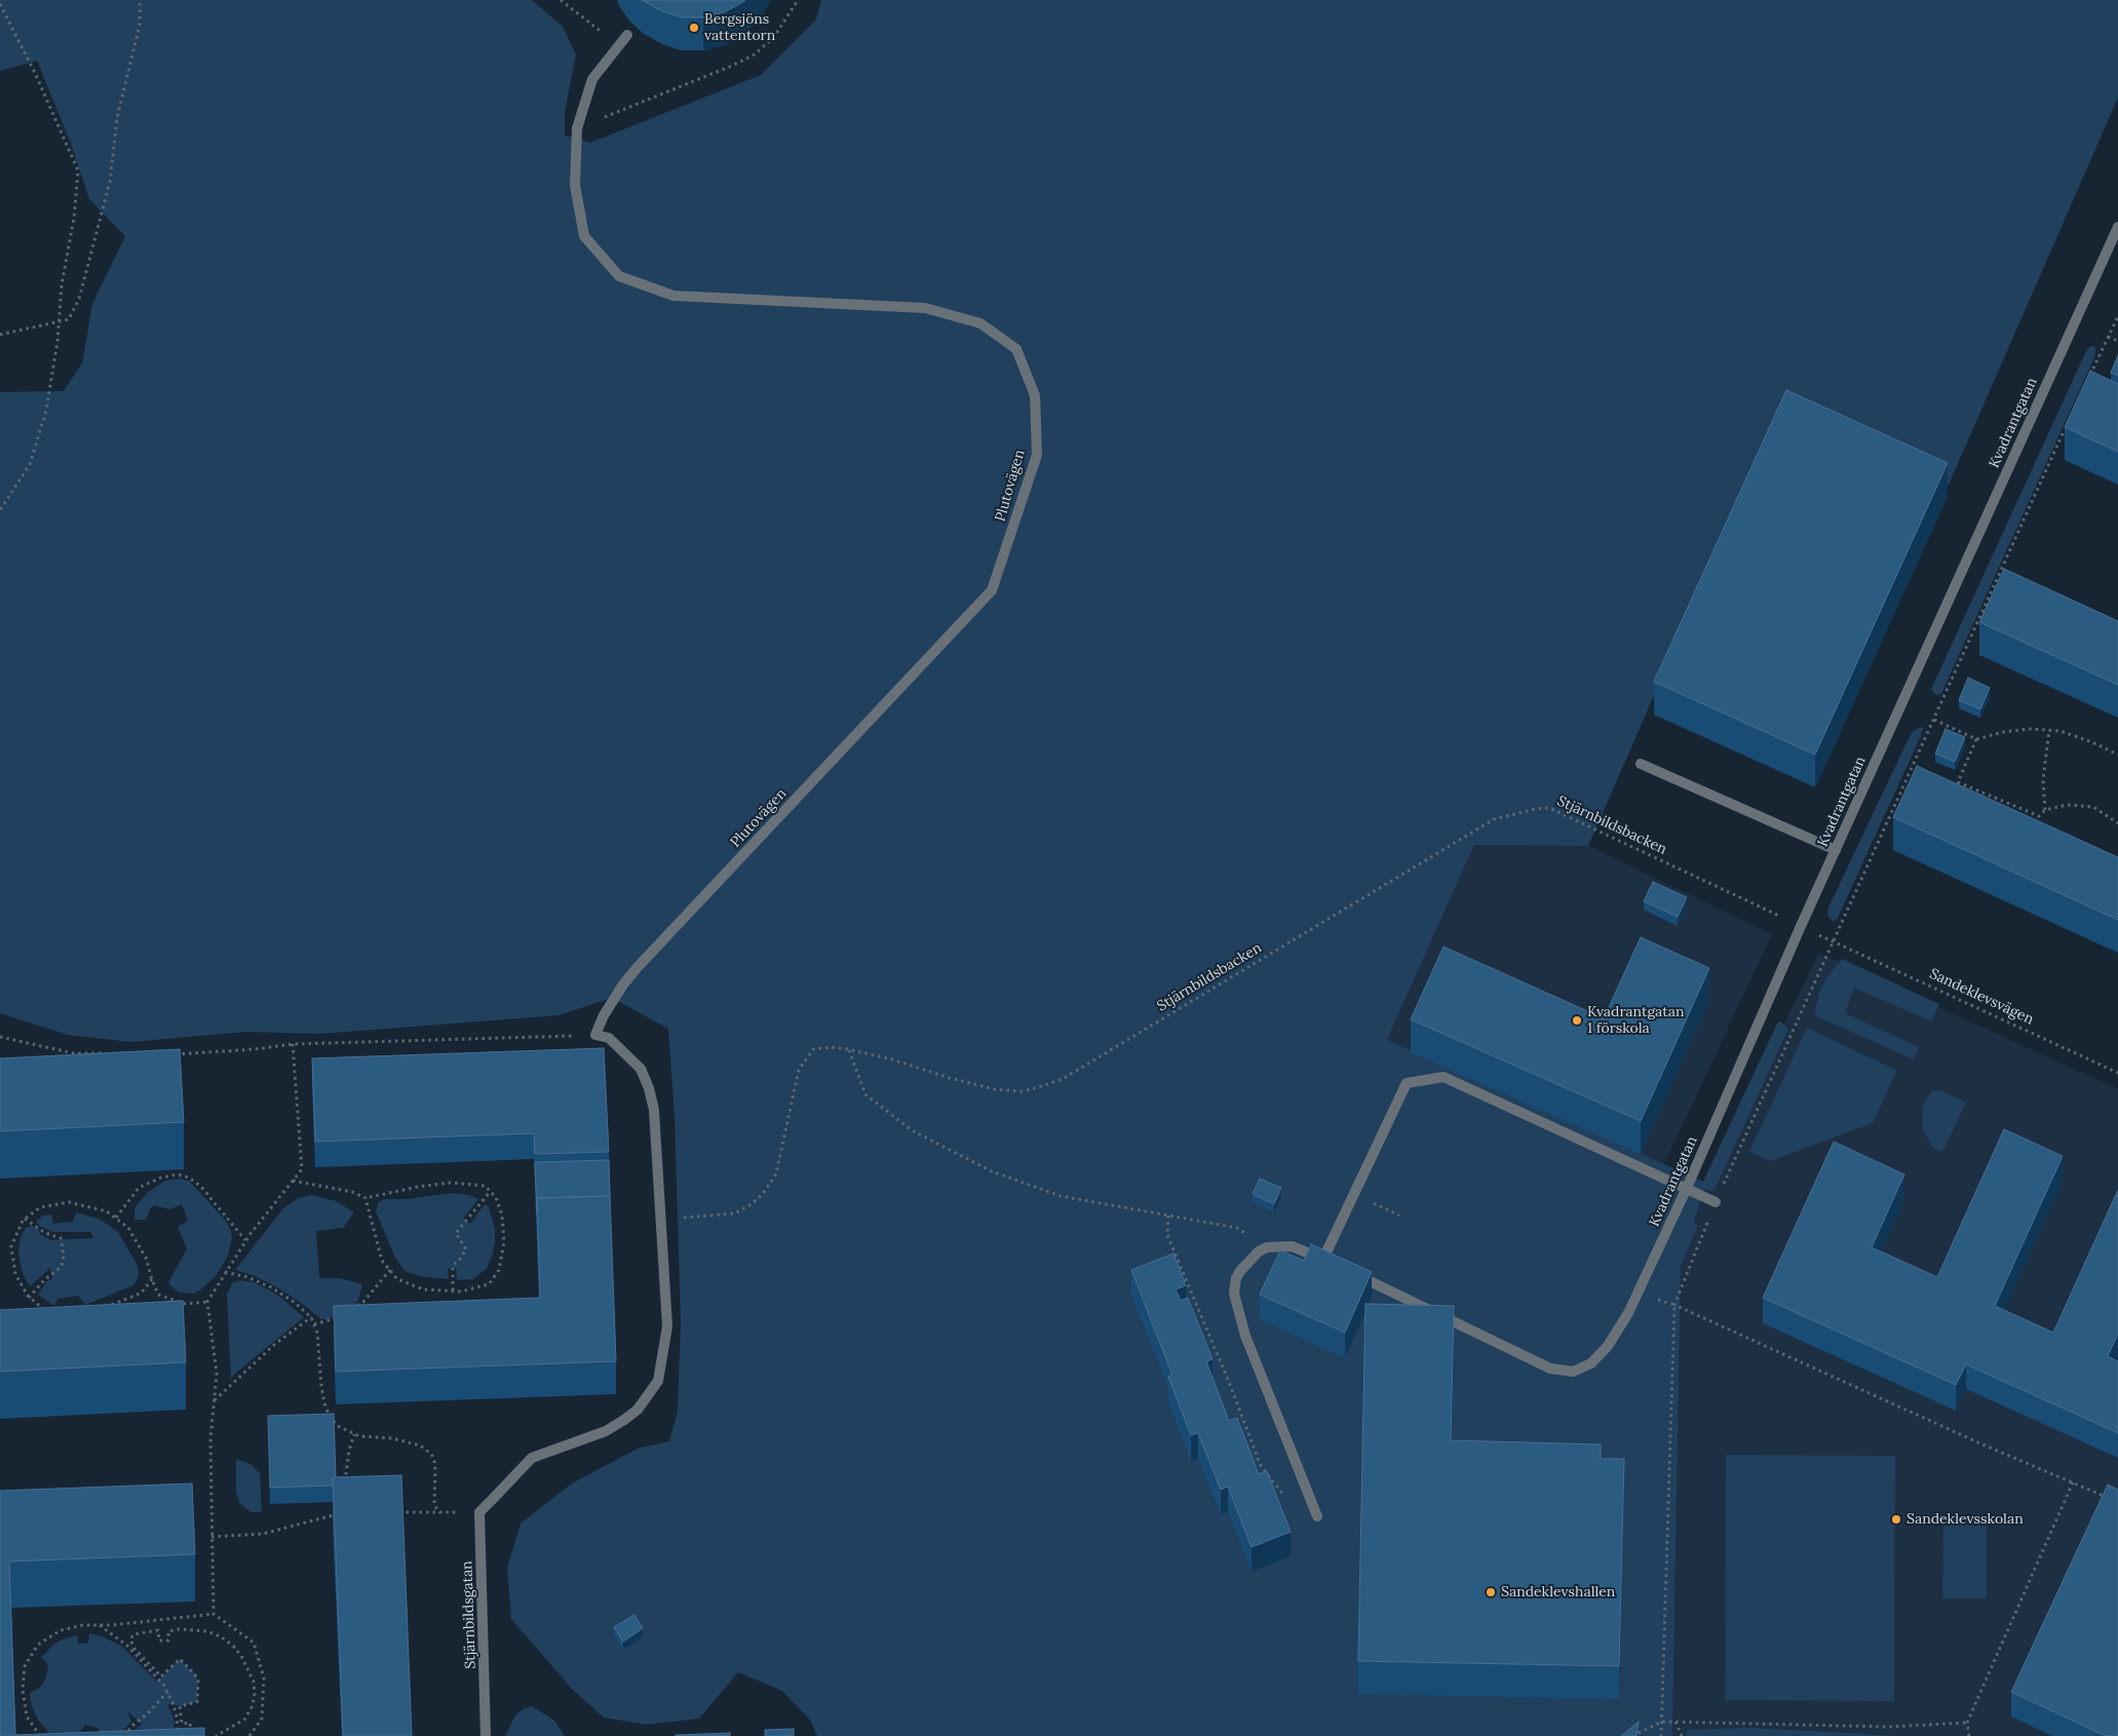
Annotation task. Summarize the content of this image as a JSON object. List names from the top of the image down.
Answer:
{
  "streets": {
    "street": ["Kvadrantgatan", "Plutovägen", "Stjärnbildsgatan"],
    "path": ["Stjärnbildsbacken", "Sandeklevsvägen"]
  },
  "crossings": [
    ["Kvadrantgatan", "Stjärnbildsbacken"],
    ["Stjärnbildsbacken", "Sandeklevsvägen"]
  ],
  "places": [
    "Bergsjöns vattentorn",
    "Kvadrantgatan 1 förskola",
    "Sandeklevsskolan",
    "Sandeklevshallen"
  ]
}
